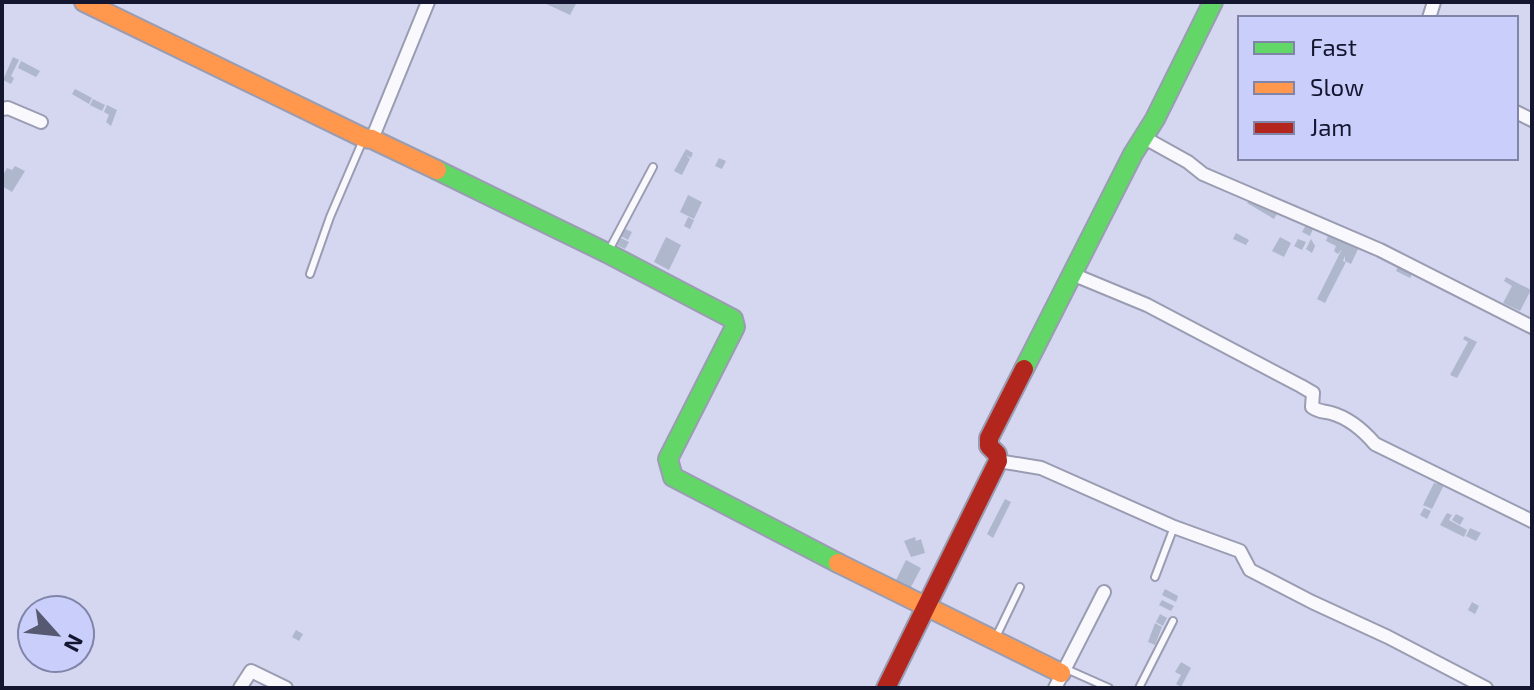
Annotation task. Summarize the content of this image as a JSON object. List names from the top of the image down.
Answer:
{
  "legend": ["Fast", "Slow", "Jam"],
  "north": "bottom right"
}
